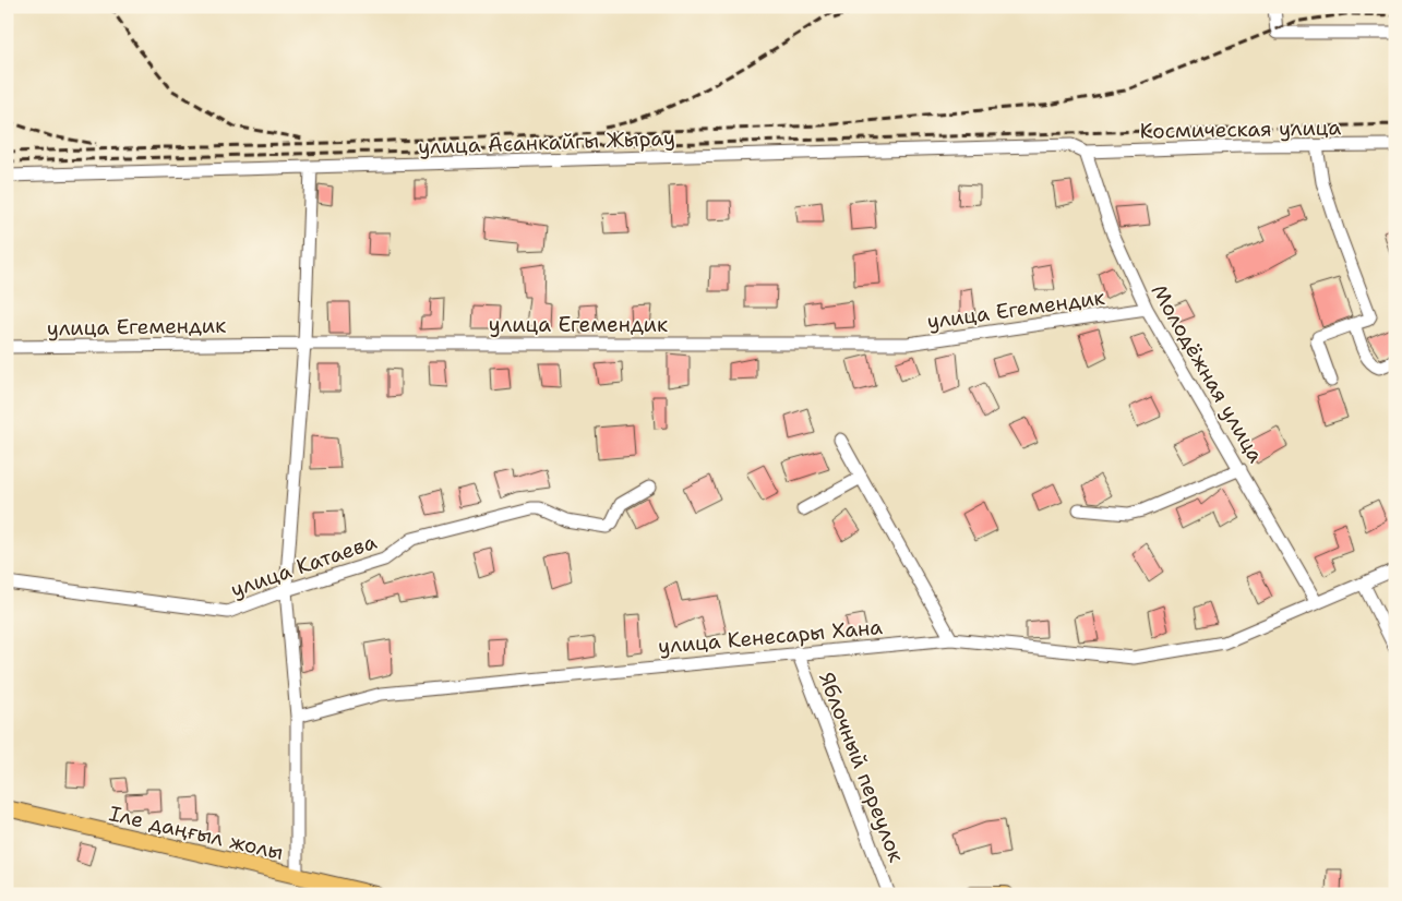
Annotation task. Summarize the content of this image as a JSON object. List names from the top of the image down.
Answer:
{
  "streets": {
    "main road": ["Іле даңғыл жолы"],
    "street": [
      "Космическая улица",
      "улица Асанкайгы Жырау",
      "улица Егемендик",
      "Молодёжная улица",
      "улица Катаева",
      "улица Кенесары Хана",
      "Яблочный переулок"
    ]
  },
  "crossings": [
    ["Космическая улица", "улица Асанкайгы Жырау"],
    ["Космическая улица", "Молодёжная улица"],
    ["улица Асанкайгы Жырау", "Молодёжная улица"],
    ["улица Егемендик", "Молодёжная улица"],
    ["Молодёжная улица", "улица Кенесары Хана"],
    ["улица Кенесары Хана", "Яблочный переулок"]
  ]
}
